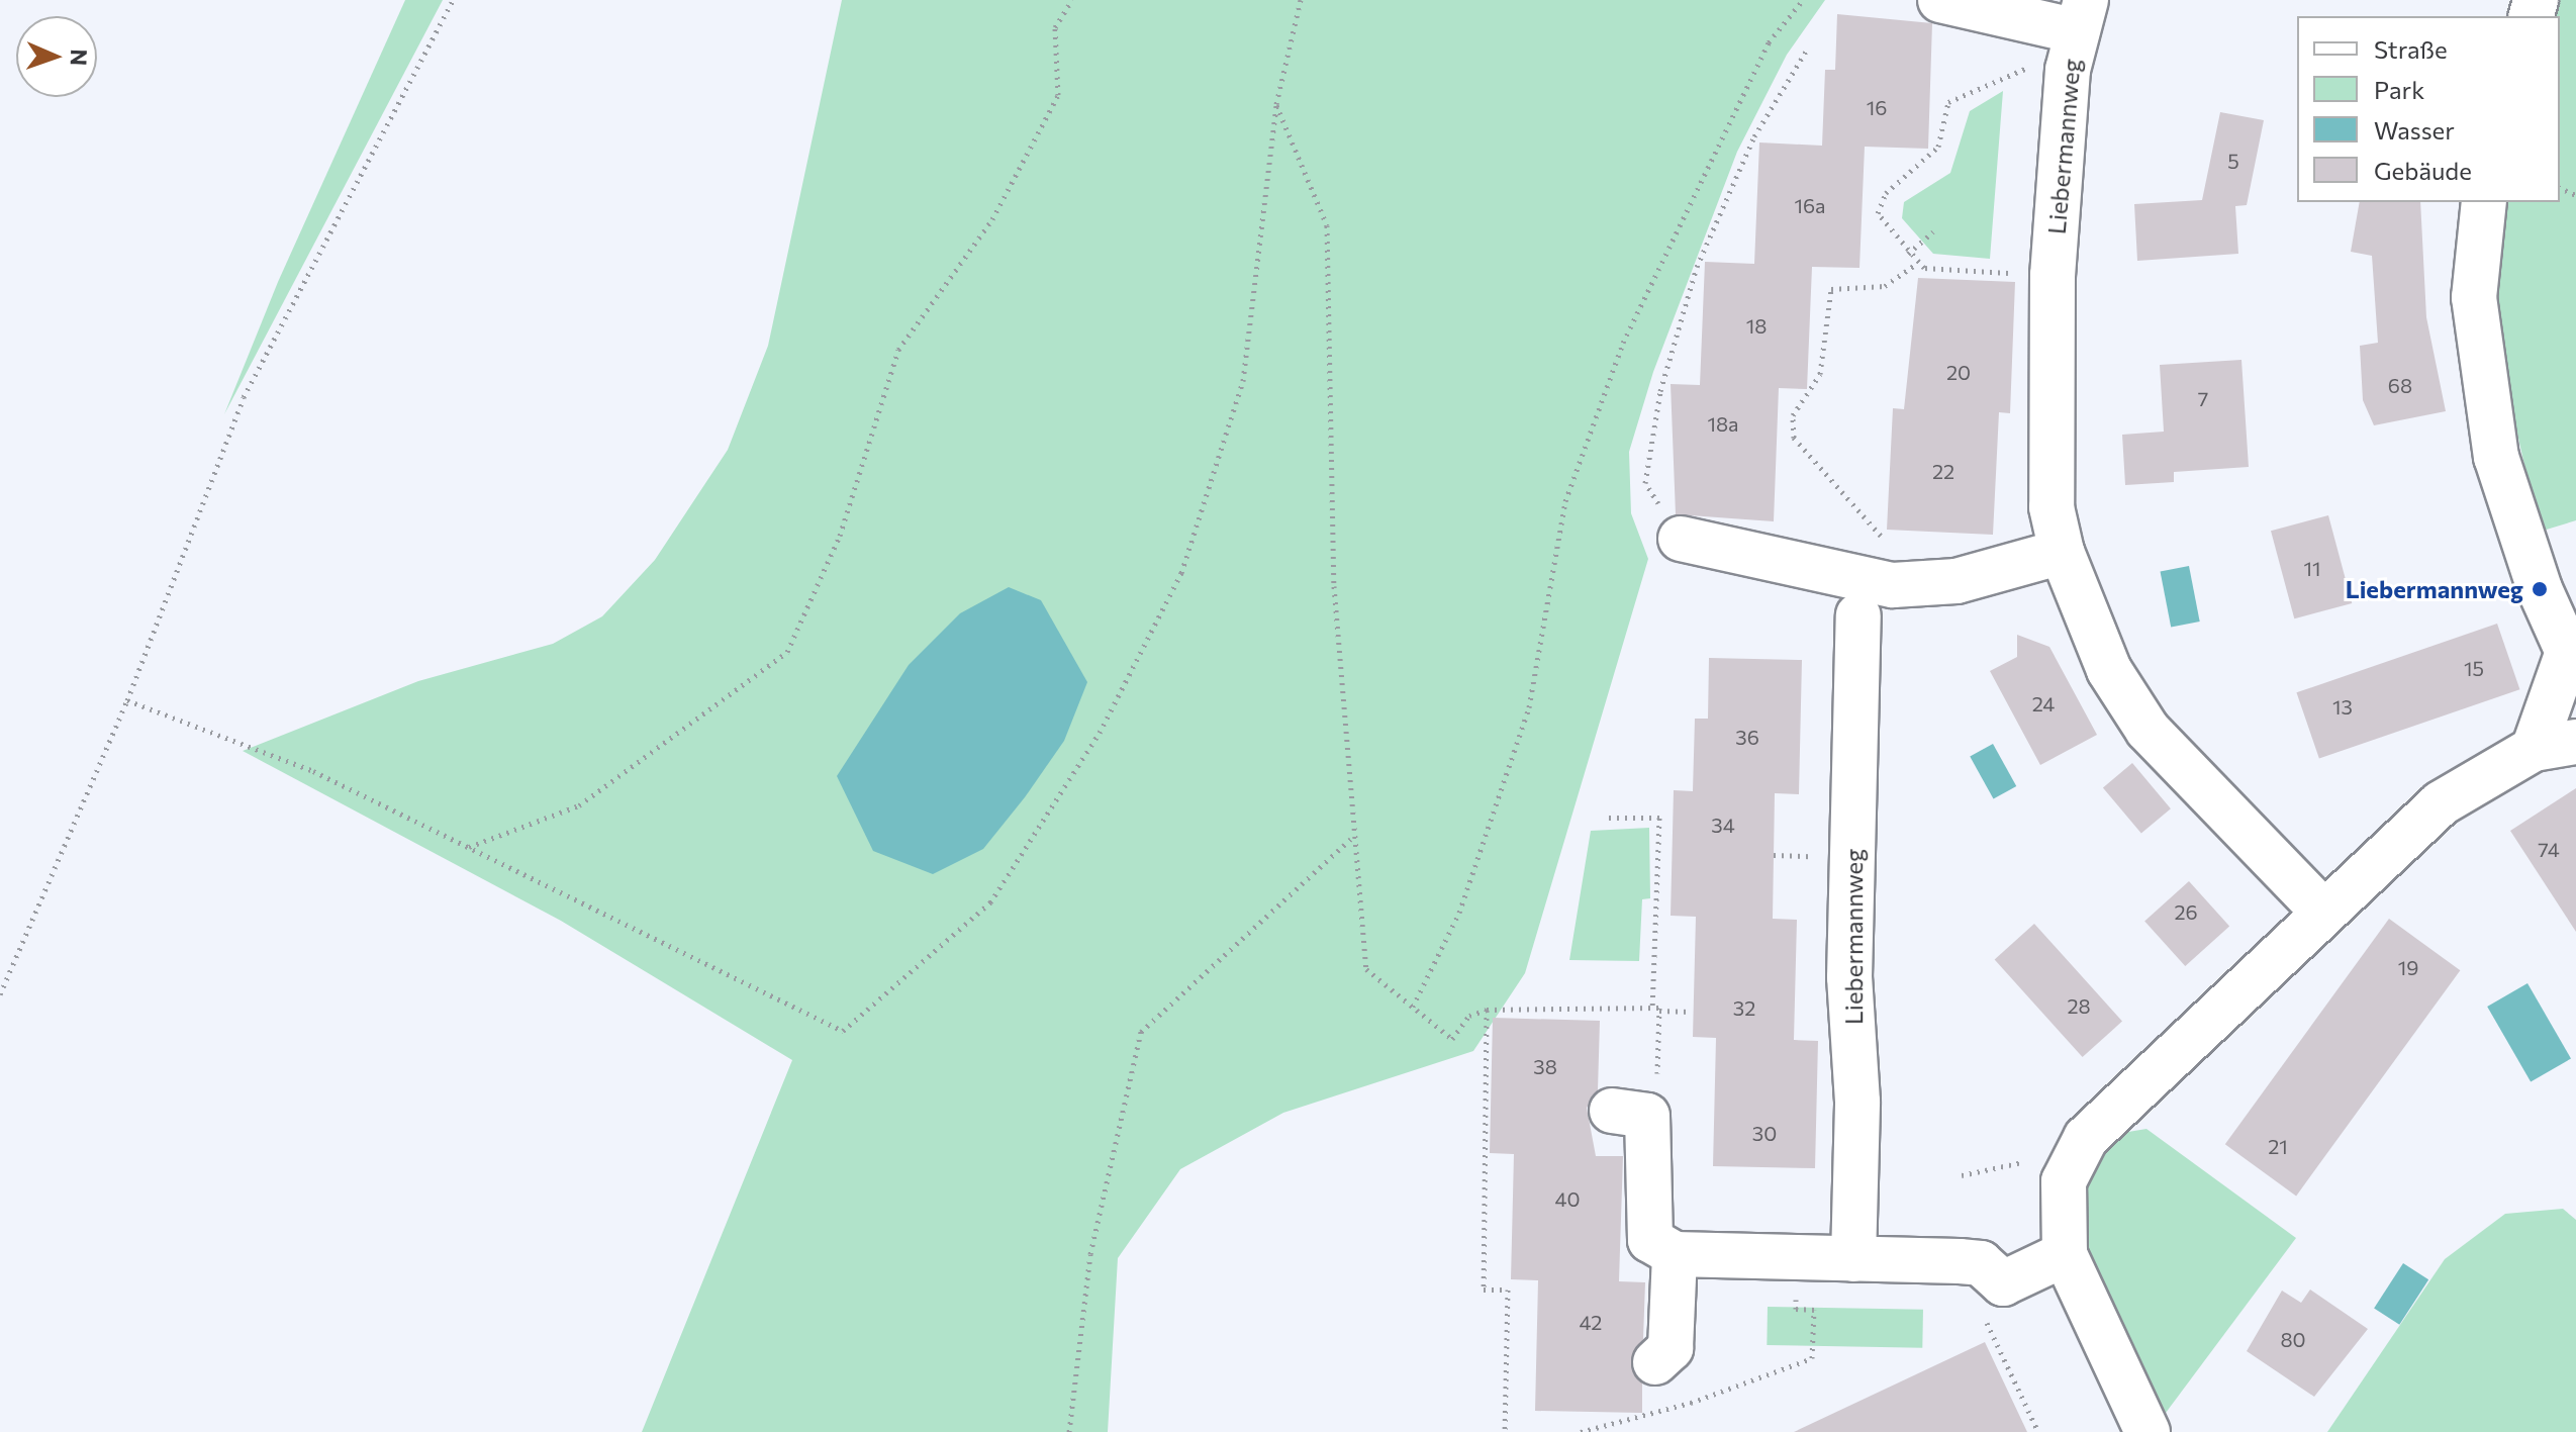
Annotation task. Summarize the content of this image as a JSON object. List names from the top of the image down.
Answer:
{
  "streets": {
    "street": ["Liebermannweg"]
  },
  "places": ["Liebermannweg"],
  "house_numbers": [
    "16",
    "5",
    "16a",
    "18",
    "20",
    "68",
    "7",
    "18a",
    "22",
    "11",
    "15",
    "24",
    "13",
    "36",
    "34",
    "74",
    "26",
    "19",
    "28",
    "32",
    "38",
    "30",
    "21",
    "40",
    "42",
    "80"
  ],
  "legend": [
    "Straße",
    "Park",
    "Wasser",
    "Gebäude"
  ],
  "north": "right"
}
